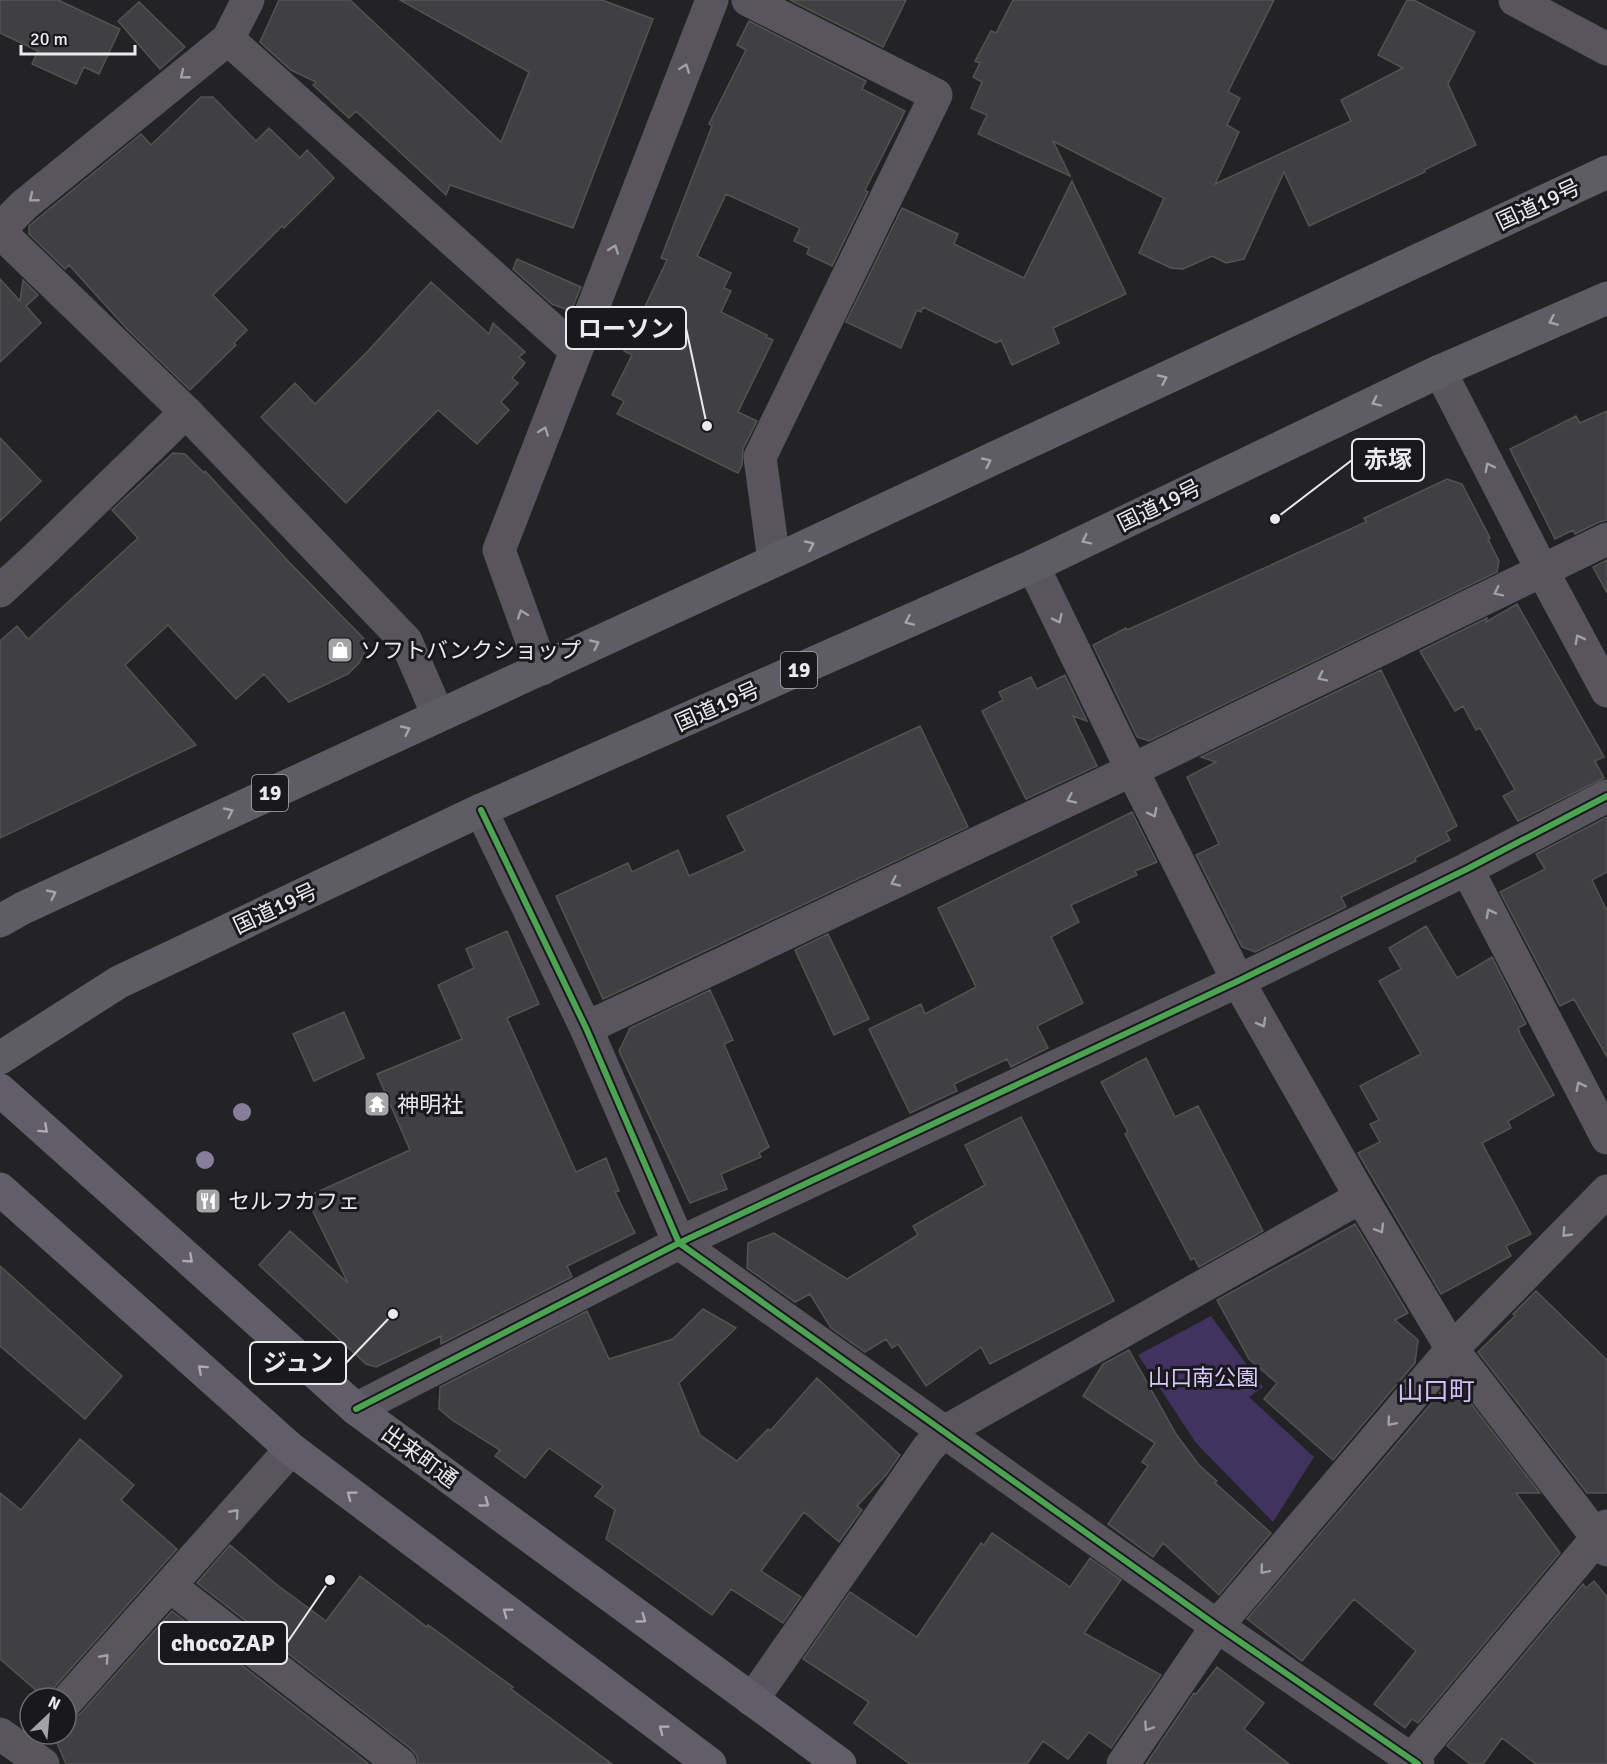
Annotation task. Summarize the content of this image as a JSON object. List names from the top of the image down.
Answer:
{
  "streets": {
    "highway": ["国道19号", "19"],
    "main road": ["出来町通"]
  },
  "districts": ["山口町"],
  "parks": ["山口南公園"],
  "places": {
    "other": [
      "ローソン",
      "赤塚",
      "ジュン",
      "chocoZAP"
    ],
    "shop": ["ソフトバンクショップ"],
    "temple": ["神明社"],
    "restaurant": ["セルフカフェ"]
  },
  "scale_bar": "20 m",
  "north": "top right"
}
